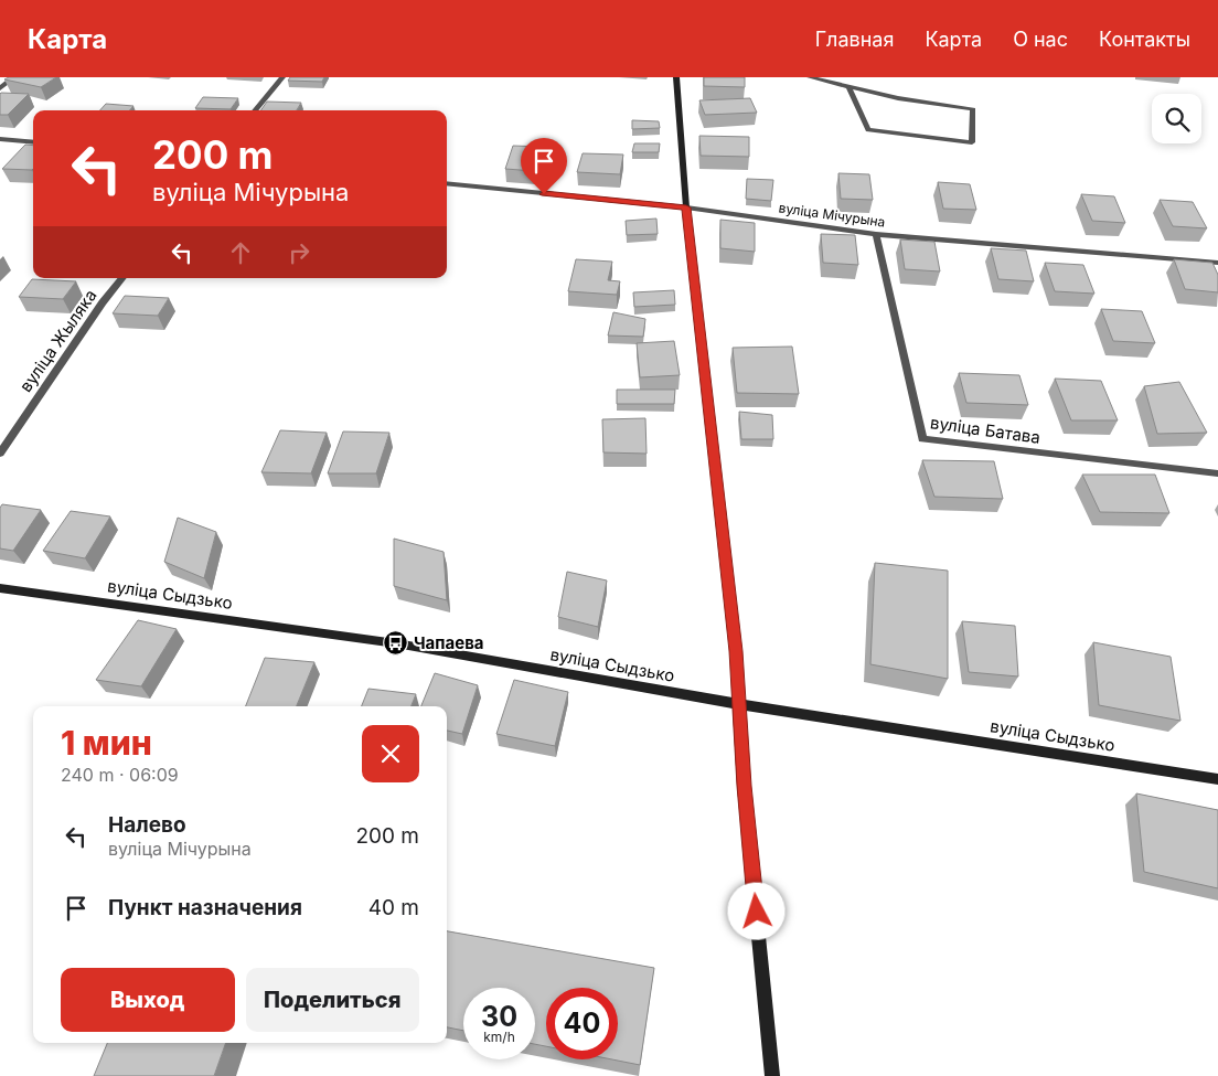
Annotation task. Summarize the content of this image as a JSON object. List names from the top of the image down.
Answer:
{
  "streets": {
    "street": [
      "вуліца Мічурына",
      "вуліца Жыляка",
      "вуліца Батава",
      "вуліца Сыдзько"
    ]
  },
  "crossings": [
    ["вуліца Мічурына", "вуліца Батава"]
  ],
  "places": {
    "bus stop": ["Чапаева"]
  },
  "page": {
    "header": "Карта",
    "nav": [
      "Главная",
      "Карта",
      "О нас",
      "Контакты"
    ],
    "turn": ["200 m", "вуліца Мічурына"],
    "heading": ["1 мин", "240 m · 06:09"],
    "list": [
      {
        "name": "Налево",
        "note": "вуліца Мічурына",
        "value": "200 m"
      },
      {
        "name": "Пункт назначения",
        "value": "40 m"
      }
    ],
    "buttons": ["Выход", "Поделиться"],
    "speed": "30 km/h",
    "limit": "40"
  }
}
